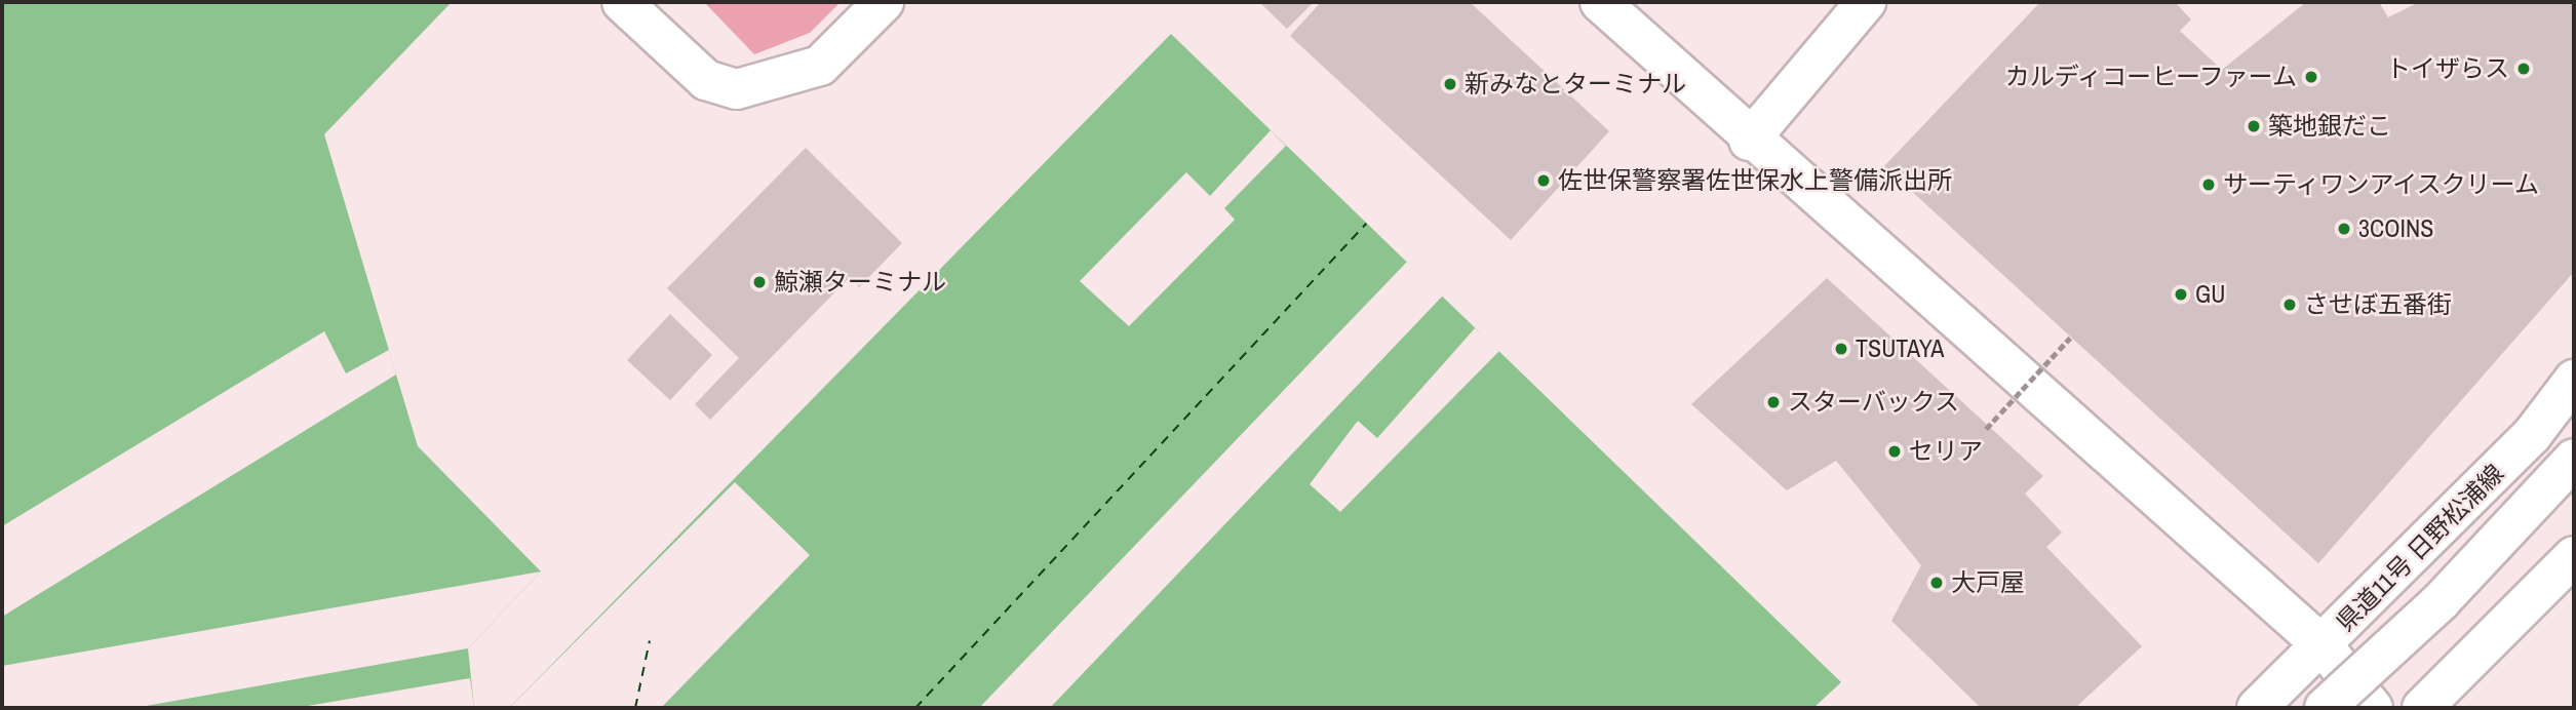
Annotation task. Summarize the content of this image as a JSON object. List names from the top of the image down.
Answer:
{
  "streets": {
    "main road": ["県道11号 日野松浦線"]
  },
  "places": [
    "トイザらス",
    "カルディコーヒーファーム",
    "新みなとターミナル",
    "築地銀だこ",
    "佐世保警察署佐世保水上警備派出所",
    "サーティワンアイスクリーム",
    "3COINS",
    "鯨瀬ターミナル",
    "GU",
    "させぼ五番街",
    "TSUTAYA",
    "スターバックス",
    "セリア",
    "大戸屋"
  ]
}
